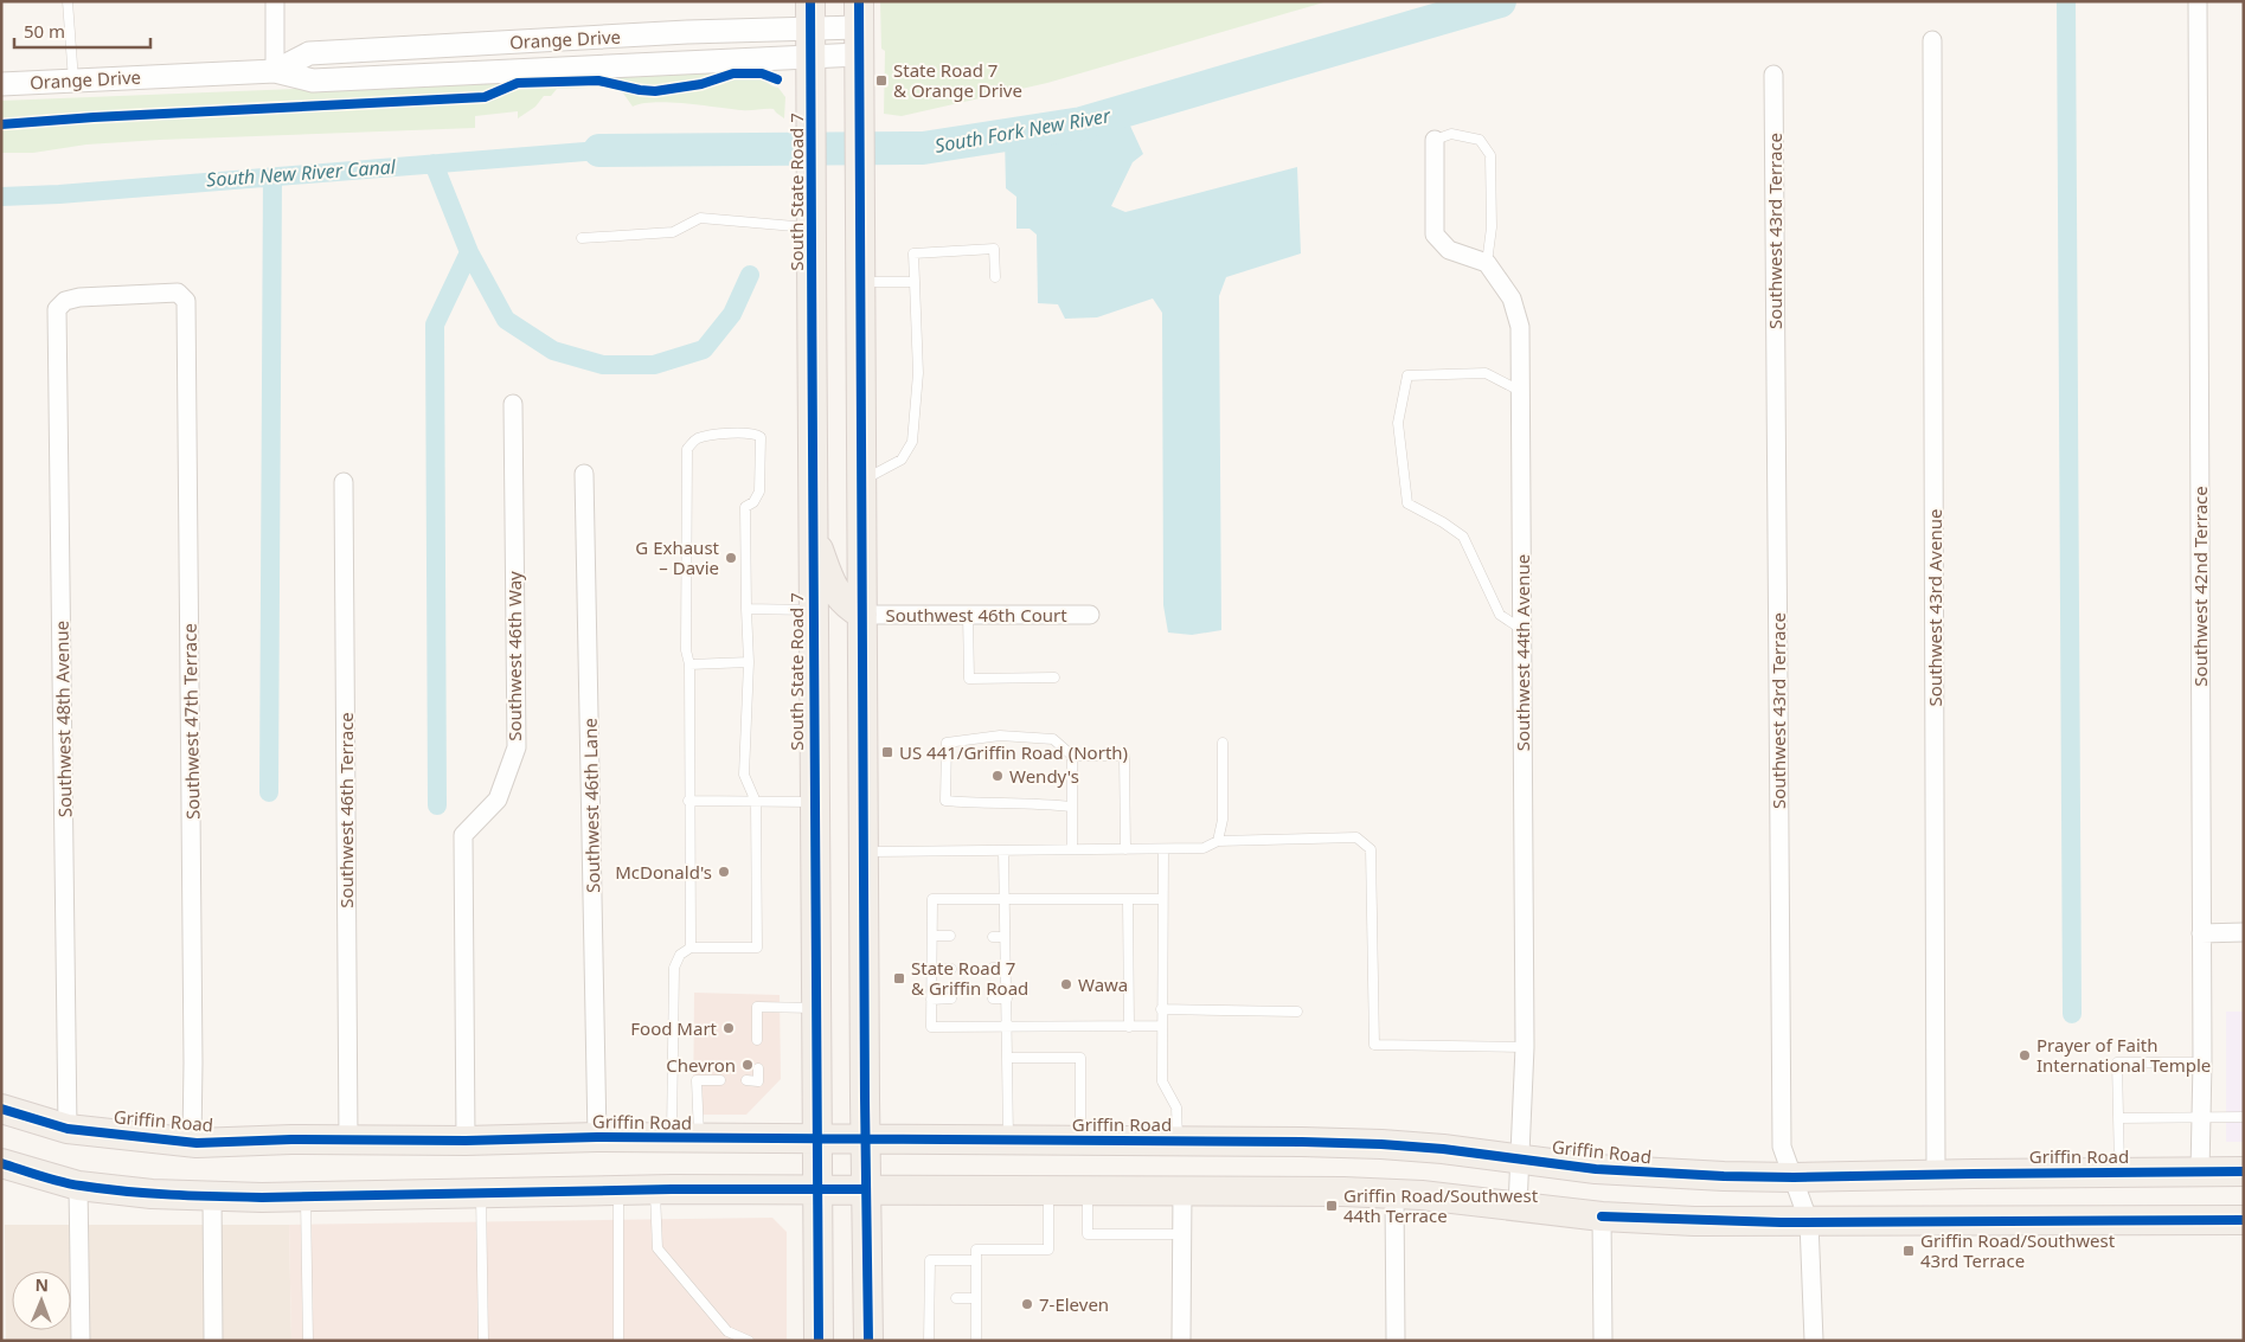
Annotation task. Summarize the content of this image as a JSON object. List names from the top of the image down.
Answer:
{
  "streets": {
    "main road": ["South State Road 7", "Griffin Road"],
    "street": [
      "Orange Drive",
      "Southwest 43rd Terrace",
      "Southwest 42nd Terrace",
      "Southwest 43rd Avenue",
      "Southwest 46th Court",
      "Southwest 44th Avenue",
      "Southwest 46th Way",
      "Southwest 48th Avenue",
      "Southwest 47th Terrace",
      "Southwest 46th Lane",
      "Southwest 46th Terrace"
    ]
  },
  "crossings": [
    ["Orange Drive", "South State Road 7"],
    ["South State Road 7", "Griffin Road"],
    ["Southwest 43rd Terrace", "Griffin Road"],
    ["Southwest 42nd Terrace", "Griffin Road"],
    ["Southwest 43rd Avenue", "Griffin Road"],
    ["Southwest 44th Avenue", "Griffin Road"],
    ["Southwest 46th Way", "Griffin Road"],
    ["Southwest 48th Avenue", "Southwest 47th Terrace"],
    ["Southwest 48th Avenue", "Griffin Road"],
    ["Southwest 47th Terrace", "Griffin Road"],
    ["Southwest 46th Lane", "Griffin Road"],
    ["Southwest 46th Terrace", "Griffin Road"]
  ],
  "water": ["South Fork New River", "South New River Canal"],
  "places": {
    "transit": [
      "State Road 7 & Orange Drive",
      "US 441/Griffin Road (North)",
      "State Road 7 & Griffin Road",
      "Griffin Road/Southwest 44th Terrace",
      "Griffin Road/Southwest 43rd Terrace"
    ],
    "other": [
      "G Exhaust – Davie",
      "Wendy's",
      "McDonald's",
      "Wawa",
      "Food Mart",
      "Prayer of Faith International Temple",
      "Chevron",
      "7-Eleven"
    ]
  },
  "scale_bar": "50 m",
  "north": "top"
}
